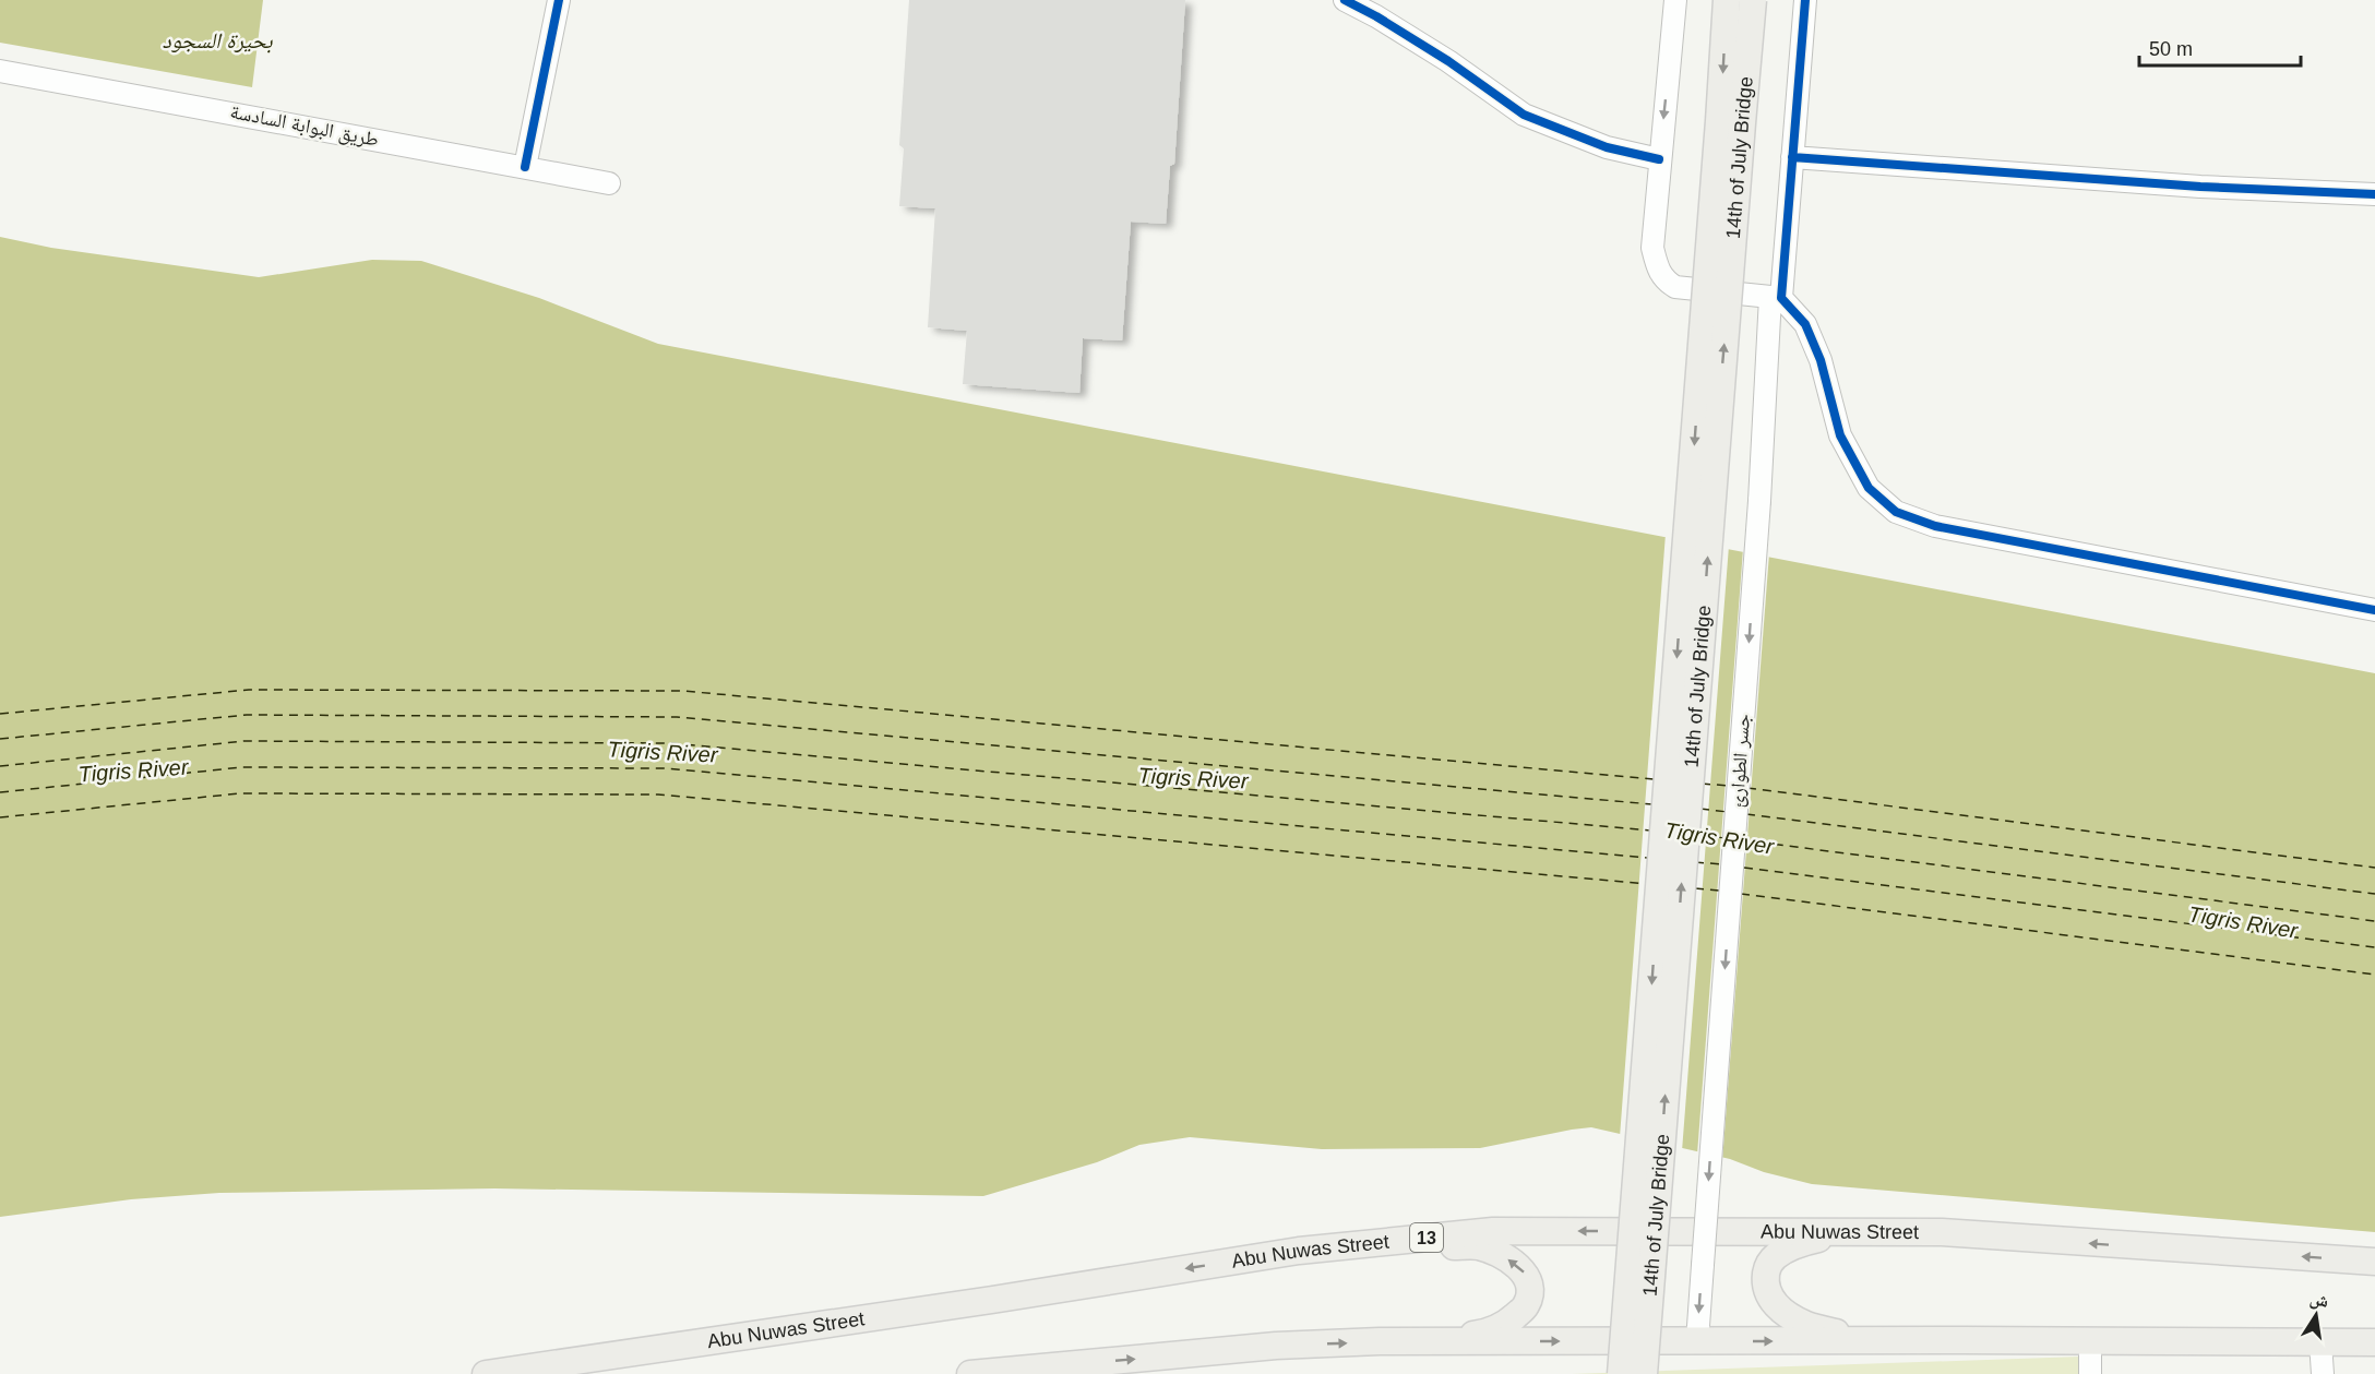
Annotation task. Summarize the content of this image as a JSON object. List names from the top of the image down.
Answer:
{
  "streets": {
    "main road": ["14th of July Bridge", "Abu Nuwas Street", "13"],
    "street": ["طريق البوابة السادسة", "جسر الطوارئ"]
  },
  "one_way": ["جسر الطوارئ"],
  "water": ["بحيرة السجود", "Tigris River"],
  "scale_bar": "50 m",
  "north": "top"
}
